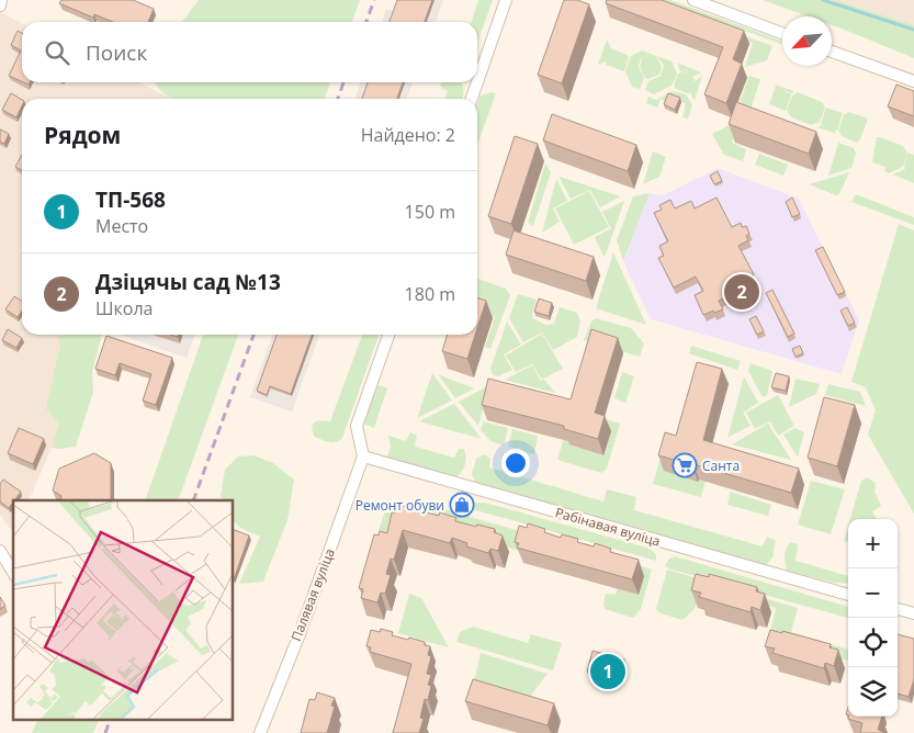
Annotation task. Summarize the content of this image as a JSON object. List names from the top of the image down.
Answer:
{
  "streets": {
    "street": ["Рабінавая вуліца", "Палявая вуліца"]
  },
  "crossings": [
    ["Рабінавая вуліца", "Палявая вуліца"]
  ],
  "places": {
    "supermarket": ["Санта"],
    "shop": ["Ремонт обуви"]
  },
  "north": "bottom left",
  "page": {
    "search": "Поиск",
    "heading": ["Рядом", "Найдено: 2"],
    "list": [
      {
        "mark": "1",
        "name": "ТП-568",
        "note": "Место",
        "value": "150 m"
      },
      {
        "mark": "2",
        "name": "Дзіцячы сад №13",
        "note": "Школа",
        "value": "180 m"
      }
    ],
    "pins": ["2", "1"],
    "map_buttons": ["+", "−"]
  }
}
